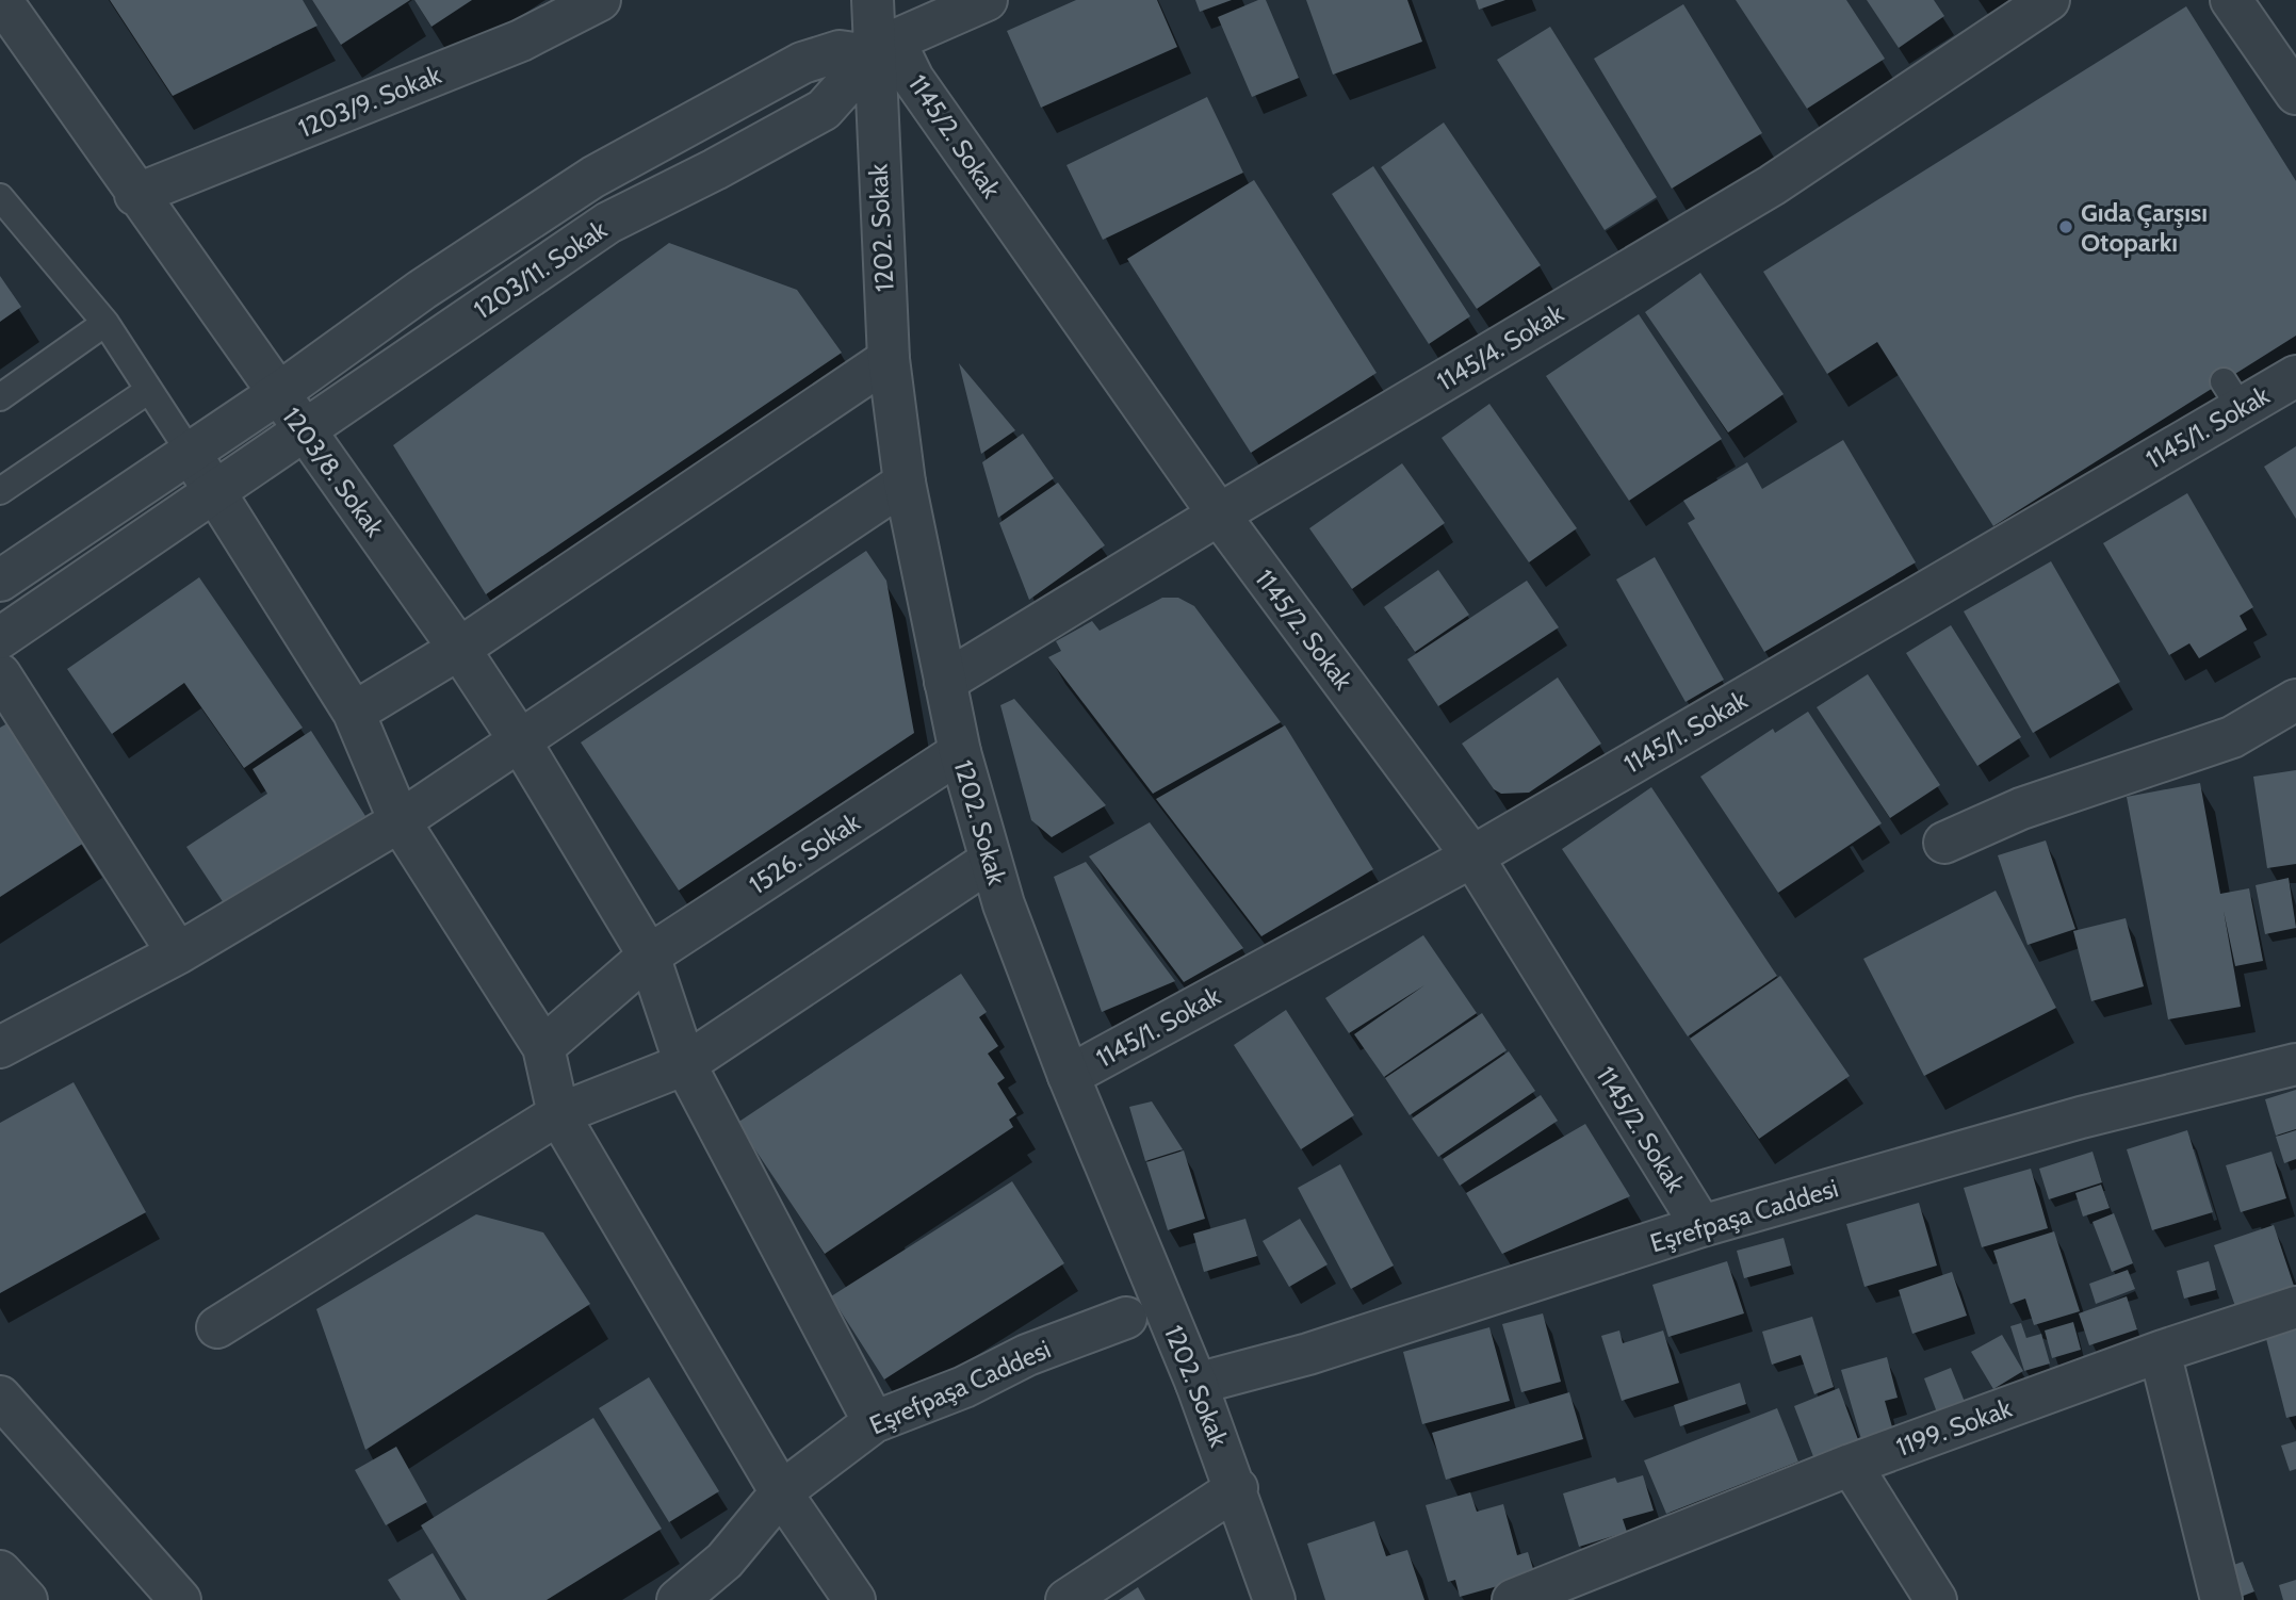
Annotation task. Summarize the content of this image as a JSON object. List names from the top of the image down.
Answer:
{
  "streets": {
    "street": [
      "1203/9. Sokak",
      "1145/2. Sokak",
      "1202. Sokak",
      "1203/11. Sokak",
      "1145/4. Sokak",
      "1145/1. Sokak",
      "1203/8. Sokak",
      "1526. Sokak",
      "Eşrefpaşa Caddesi",
      "1199. Sokak"
    ]
  },
  "crossings": [
    ["1203/9. Sokak", "1203/8. Sokak"],
    ["1145/2. Sokak", "1202. Sokak"],
    ["1145/2. Sokak", "1203/11. Sokak"],
    ["1145/2. Sokak", "1145/4. Sokak"],
    ["1145/2. Sokak", "1145/1. Sokak"],
    ["1145/2. Sokak", "Eşrefpaşa Caddesi"],
    ["1202. Sokak", "1203/11. Sokak"],
    ["1202. Sokak", "1145/4. Sokak"],
    ["1202. Sokak", "1145/1. Sokak"],
    ["1202. Sokak", "1526. Sokak"],
    ["1202. Sokak", "Eşrefpaşa Caddesi"],
    ["1203/11. Sokak", "1203/8. Sokak"],
    ["1203/8. Sokak", "1526. Sokak"],
    ["1203/8. Sokak", "Eşrefpaşa Caddesi"]
  ],
  "places": ["Gıda Çarşısı Otoparkı"]
}
